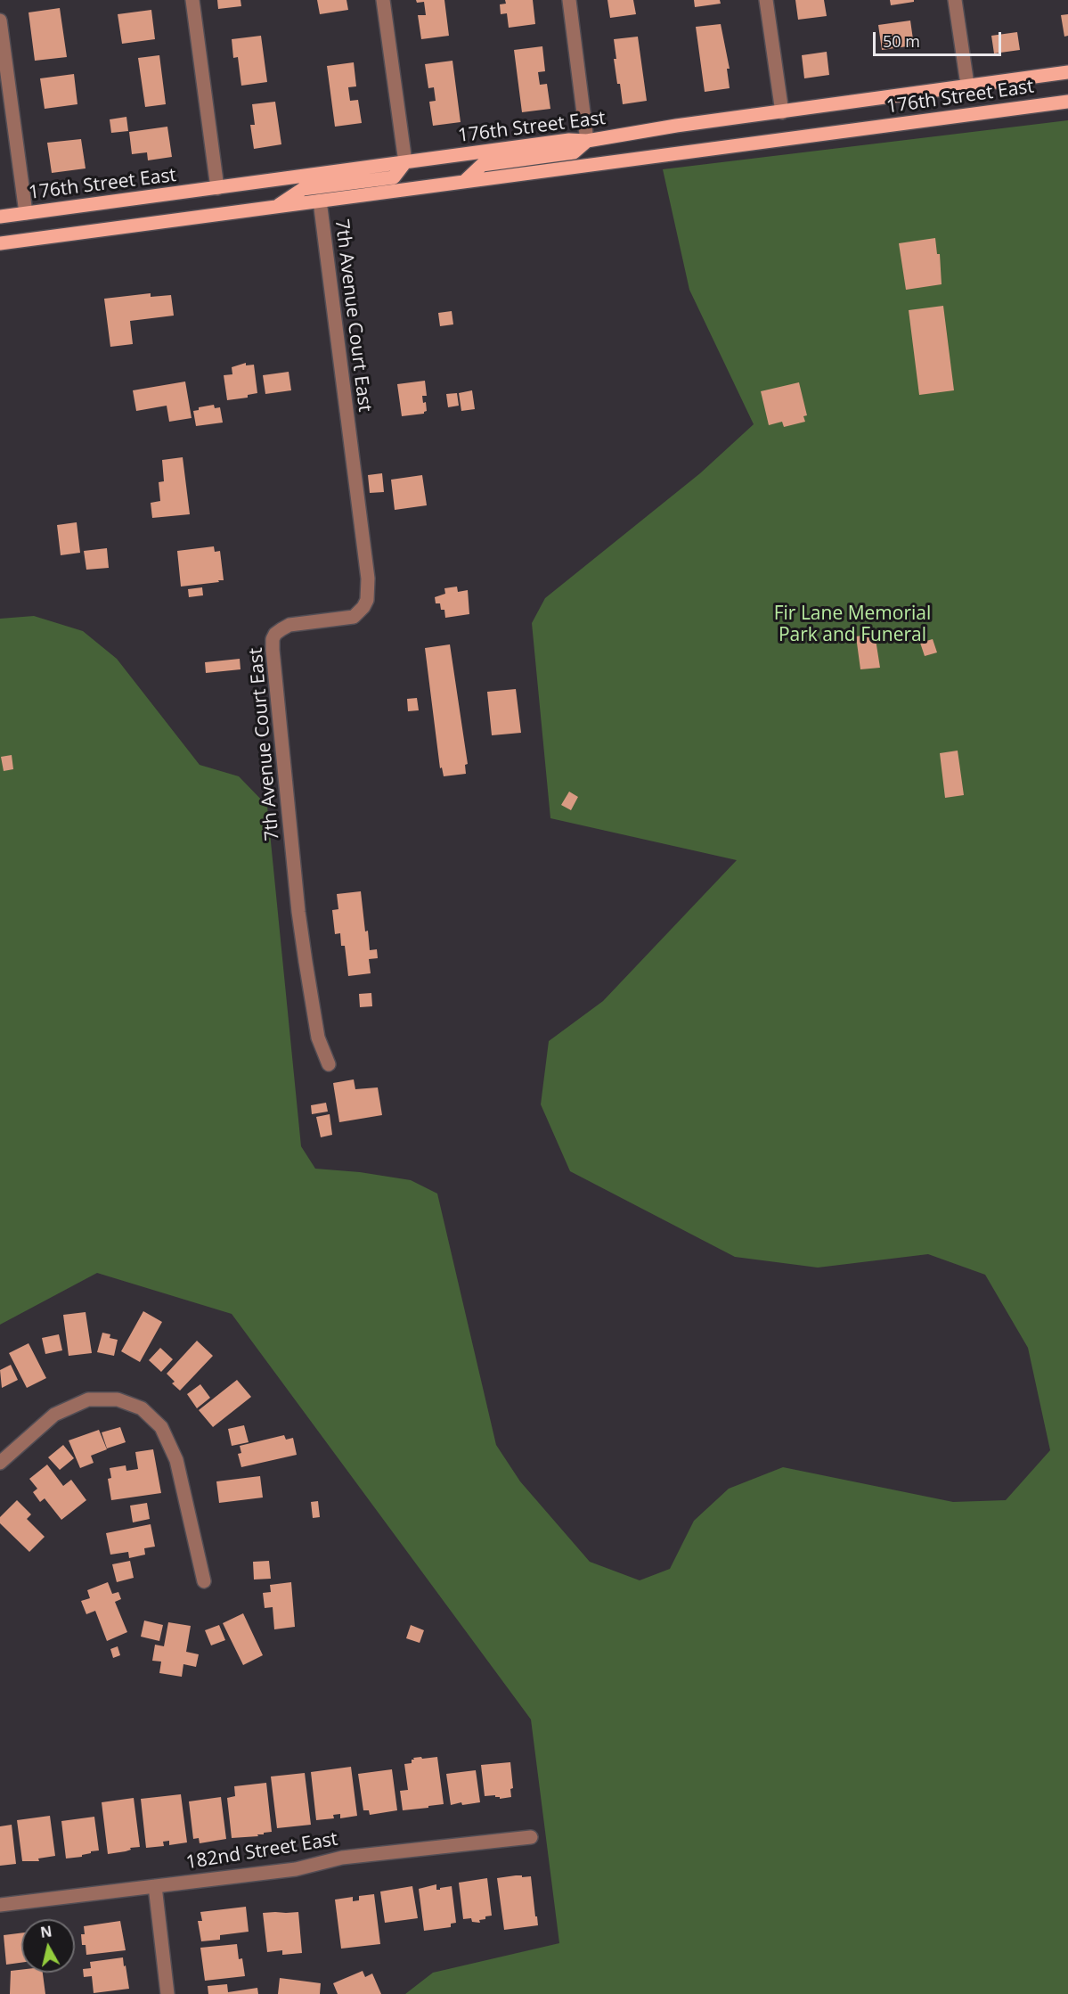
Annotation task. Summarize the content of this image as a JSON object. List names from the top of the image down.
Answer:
{
  "streets": {
    "main road": ["176th Street East"],
    "street": ["7th Avenue Court East", "182nd Street East"]
  },
  "crossings": [
    ["176th Street East", "7th Avenue Court East"]
  ],
  "parks": ["Fir Lane Memorial Park and Funeral"],
  "scale_bar": "50 m",
  "north": "top"
}
